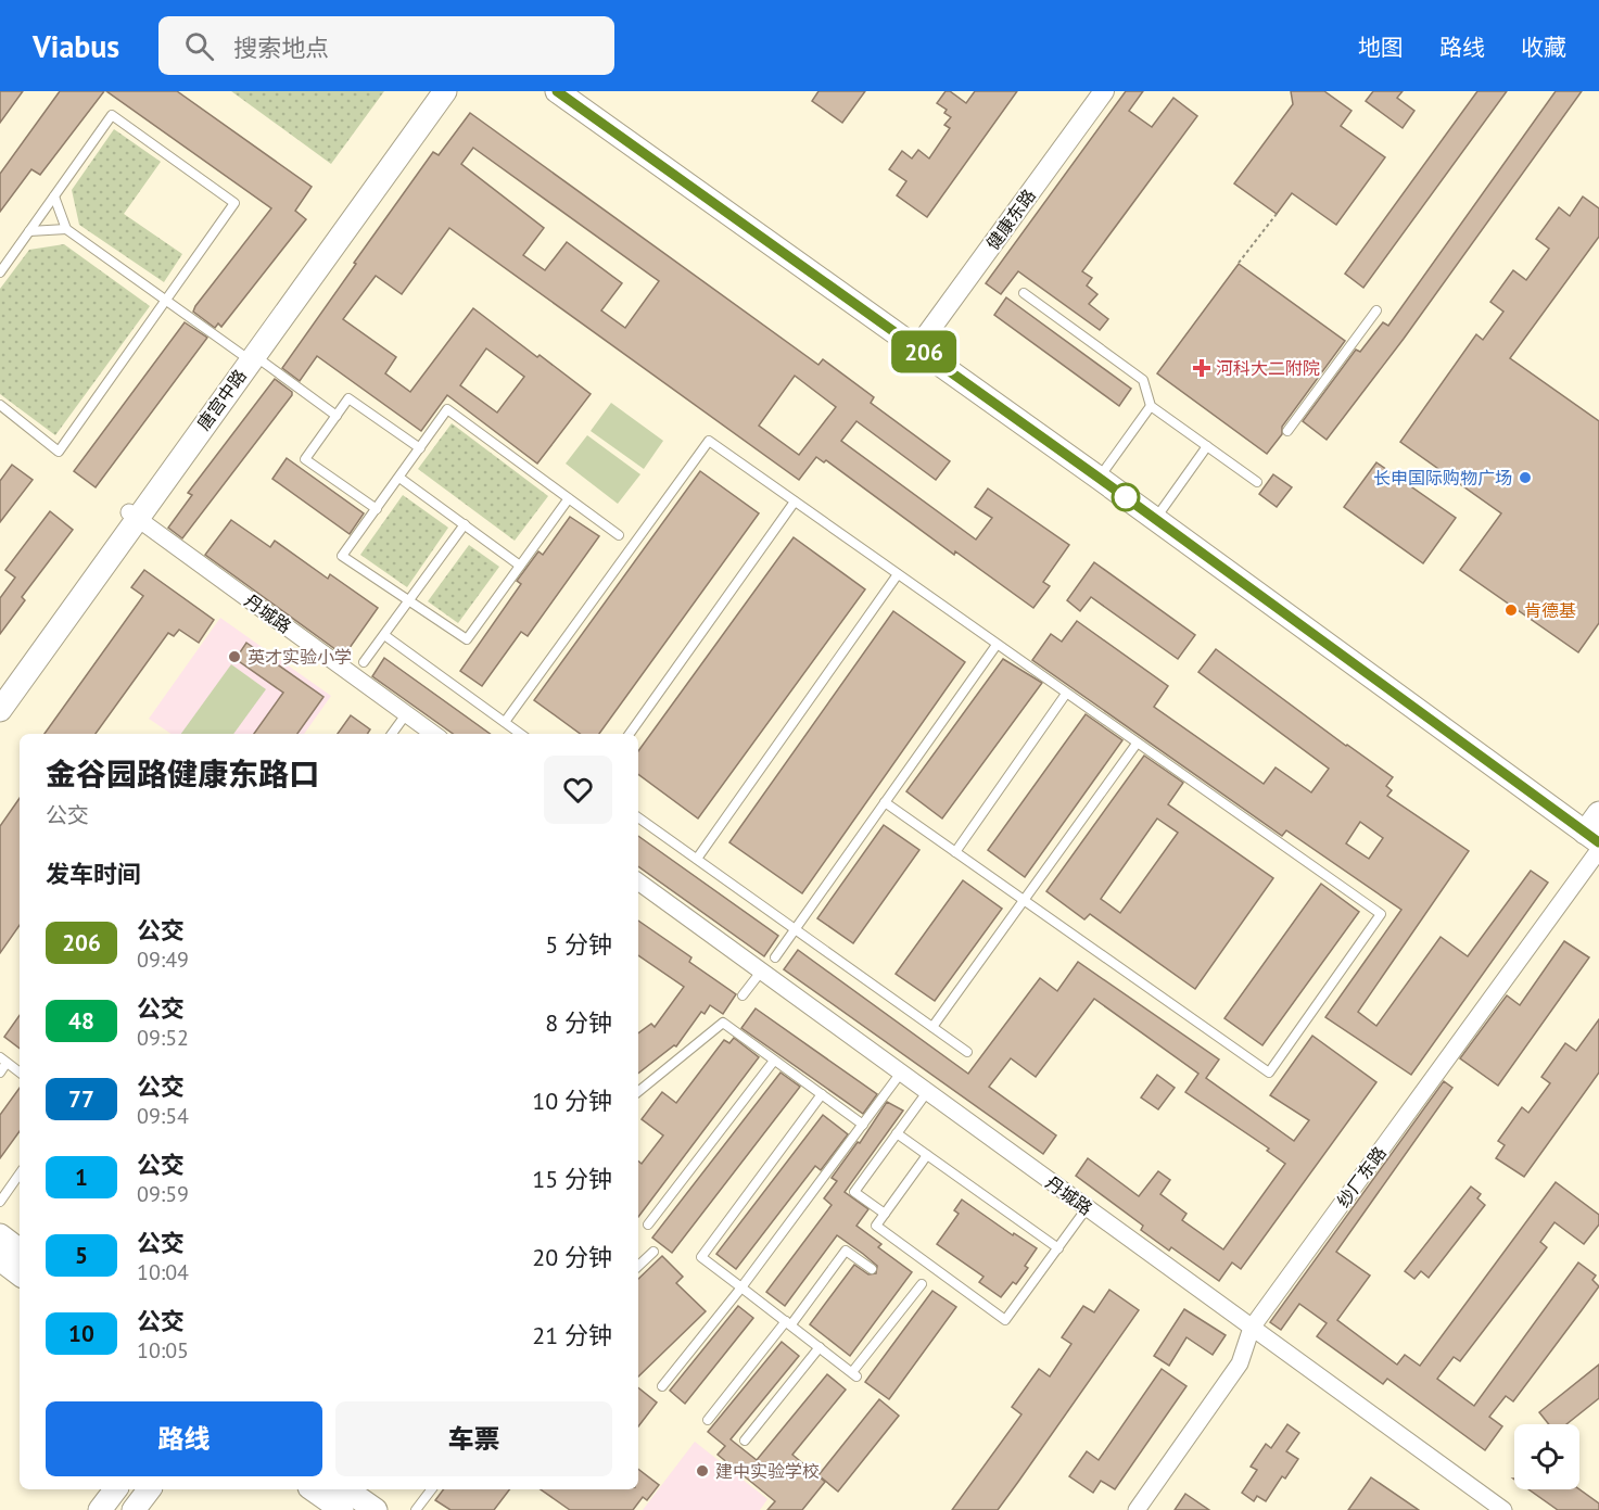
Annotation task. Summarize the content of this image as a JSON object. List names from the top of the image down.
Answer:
{
  "streets": {
    "main road": ["唐宫中路"],
    "street": ["健康东路", "丹城路", "纱厂东路"]
  },
  "crossings": [
    ["唐宫中路", "丹城路"],
    ["丹城路", "纱厂东路"]
  ],
  "places": {
    "health": ["河科大二附院"],
    "other": [
      "长申国际购物广场",
      "肯德基",
      "英才实验小学",
      "建中实验学校"
    ]
  },
  "lines": ["bus line 206"],
  "page": {
    "header": "Viabus",
    "search": "搜索地点",
    "nav": ["地图", "路线", "收藏"],
    "on_map": "206",
    "heading": [
      ["金谷园路健康东路口", "公交"],
      "发车时间"
    ],
    "list": [
      {
        "mark": "206",
        "name": "公交",
        "note": "09:49",
        "value": "5 分钟"
      },
      {
        "mark": "48",
        "name": "公交",
        "note": "09:52",
        "value": "8 分钟"
      },
      {
        "mark": "77",
        "name": "公交",
        "note": "09:54",
        "value": "10 分钟"
      },
      {
        "mark": "1",
        "name": "公交",
        "note": "09:59",
        "value": "15 分钟"
      },
      {
        "mark": "5",
        "name": "公交",
        "note": "10:04",
        "value": "20 分钟"
      },
      {
        "mark": "10",
        "name": "公交",
        "note": "10:05",
        "value": "21 分钟"
      }
    ],
    "buttons": ["路线", "车票"]
  }
}
